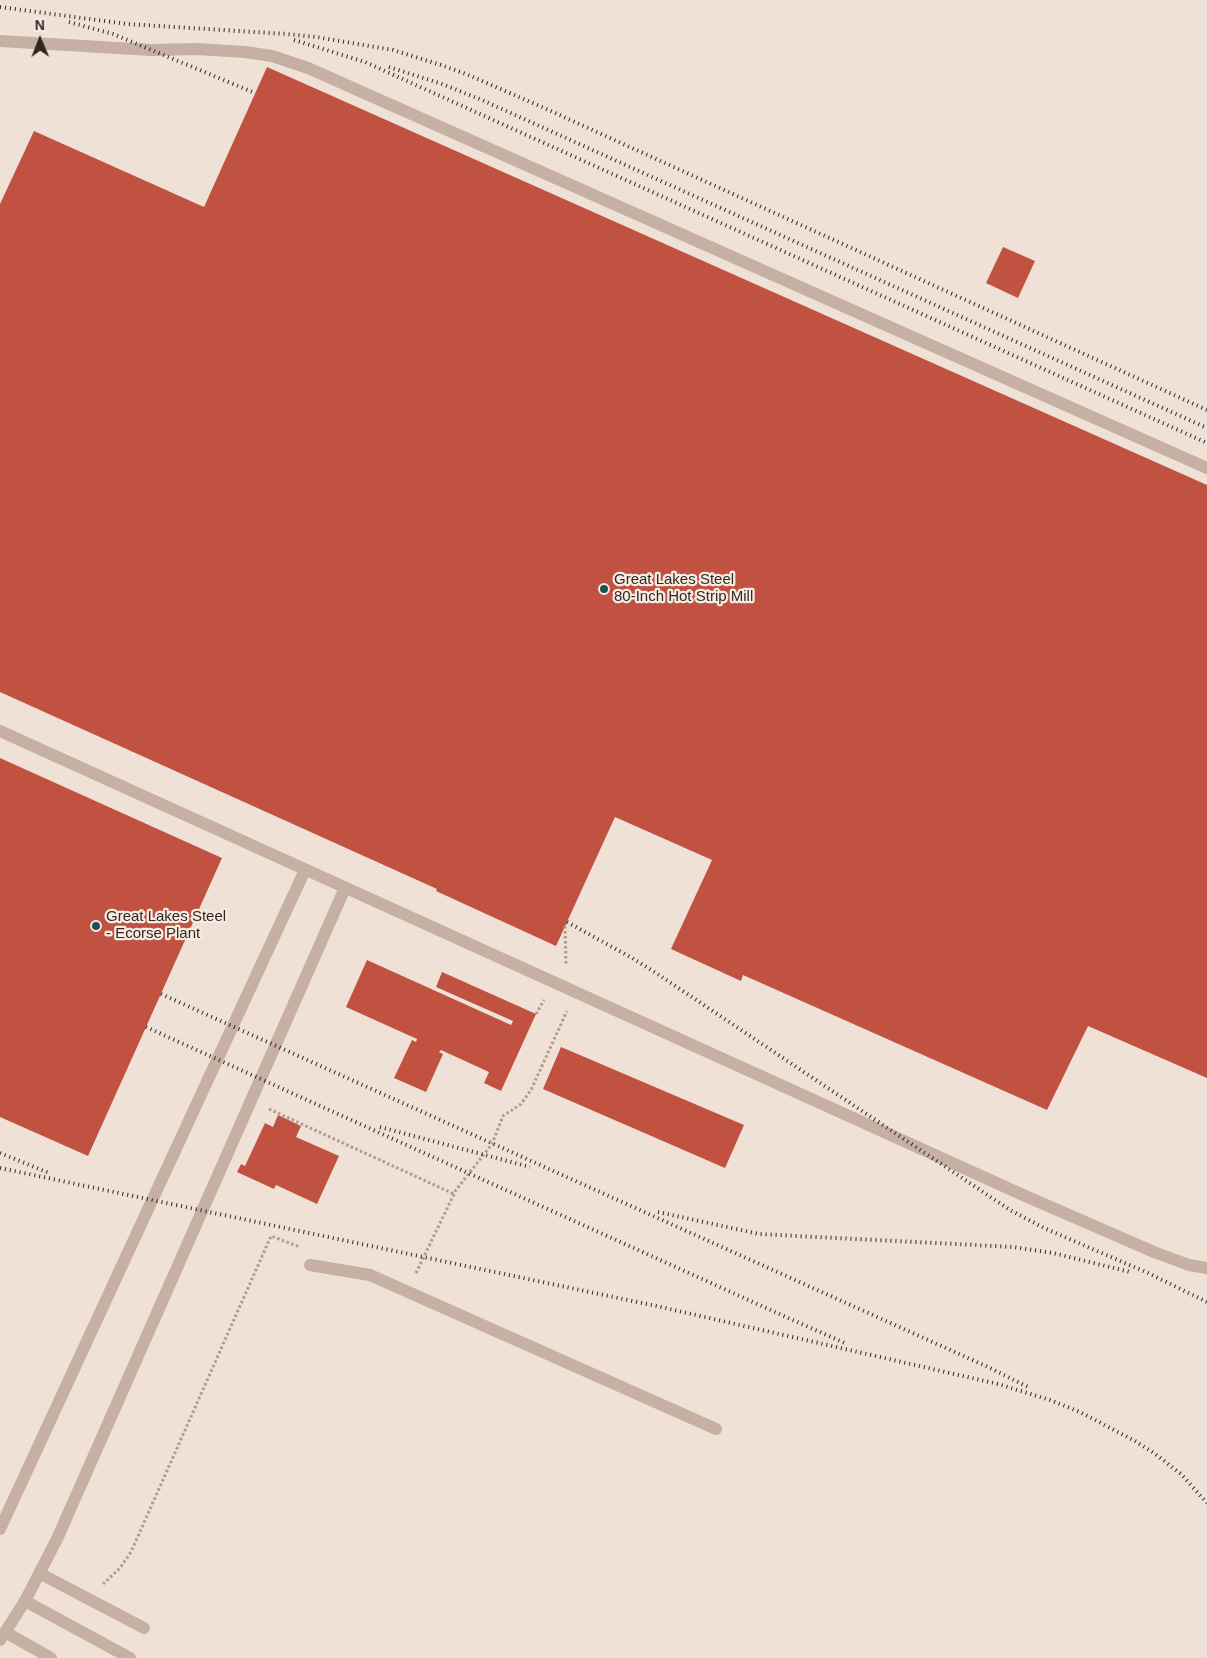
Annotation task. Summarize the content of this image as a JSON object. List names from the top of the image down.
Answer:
{
  "places": ["Great Lakes Steel 80-Inch Hot Strip Mill", "Great Lakes Steel - Ecorse Plant"],
  "north": "top"
}
